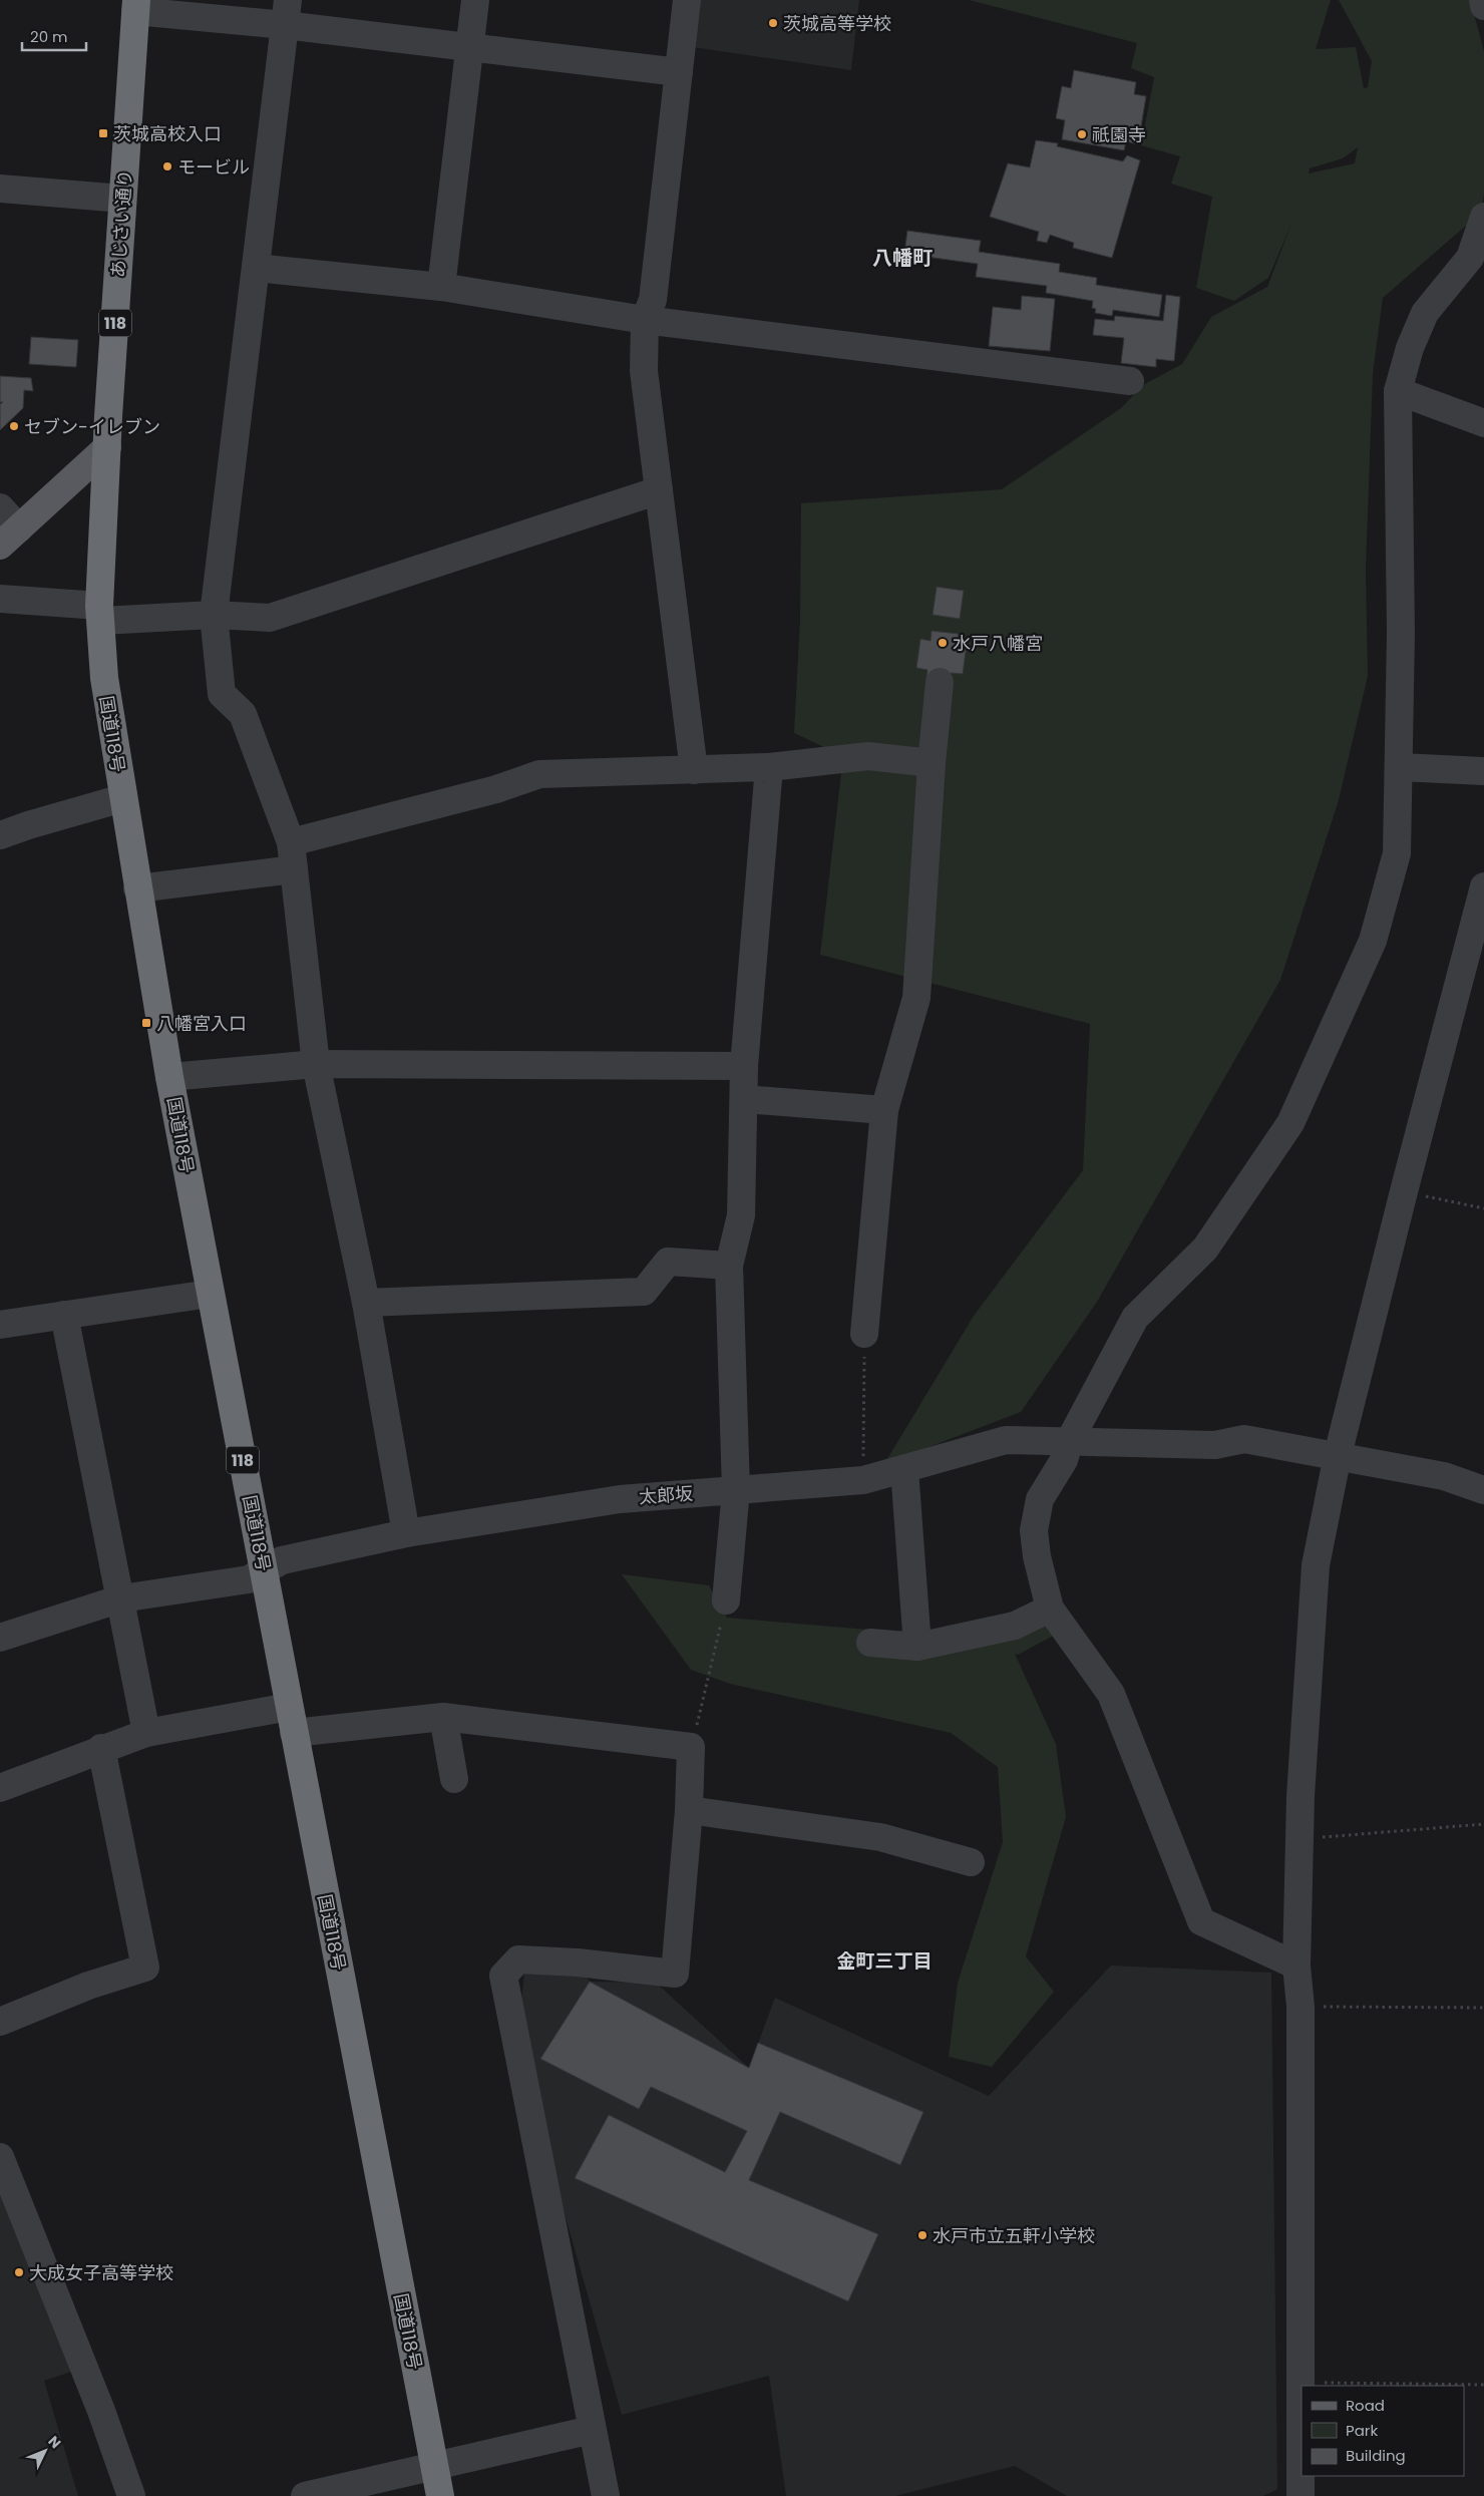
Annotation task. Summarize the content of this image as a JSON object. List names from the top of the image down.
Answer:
{
  "streets": {
    "highway": ["あじさい通り", "118", "国道118号"],
    "street": ["太郎坂"]
  },
  "crossings": [
    ["あじさい通り", "国道118号"],
    ["国道118号", "太郎坂"]
  ],
  "districts": ["八幡町", "金町三丁目"],
  "places": {
    "other": [
      "茨城高等学校",
      "祇園寺",
      "モービル",
      "セブン-イレブン",
      "水戸八幡宮",
      "水戸市立五軒小学校",
      "大成女子高等学校"
    ],
    "transit": ["茨城高校入口", "八幡宮入口"]
  },
  "legend": ["Road", "Park", "Building"],
  "scale_bar": "20 m",
  "north": "top right"
}
